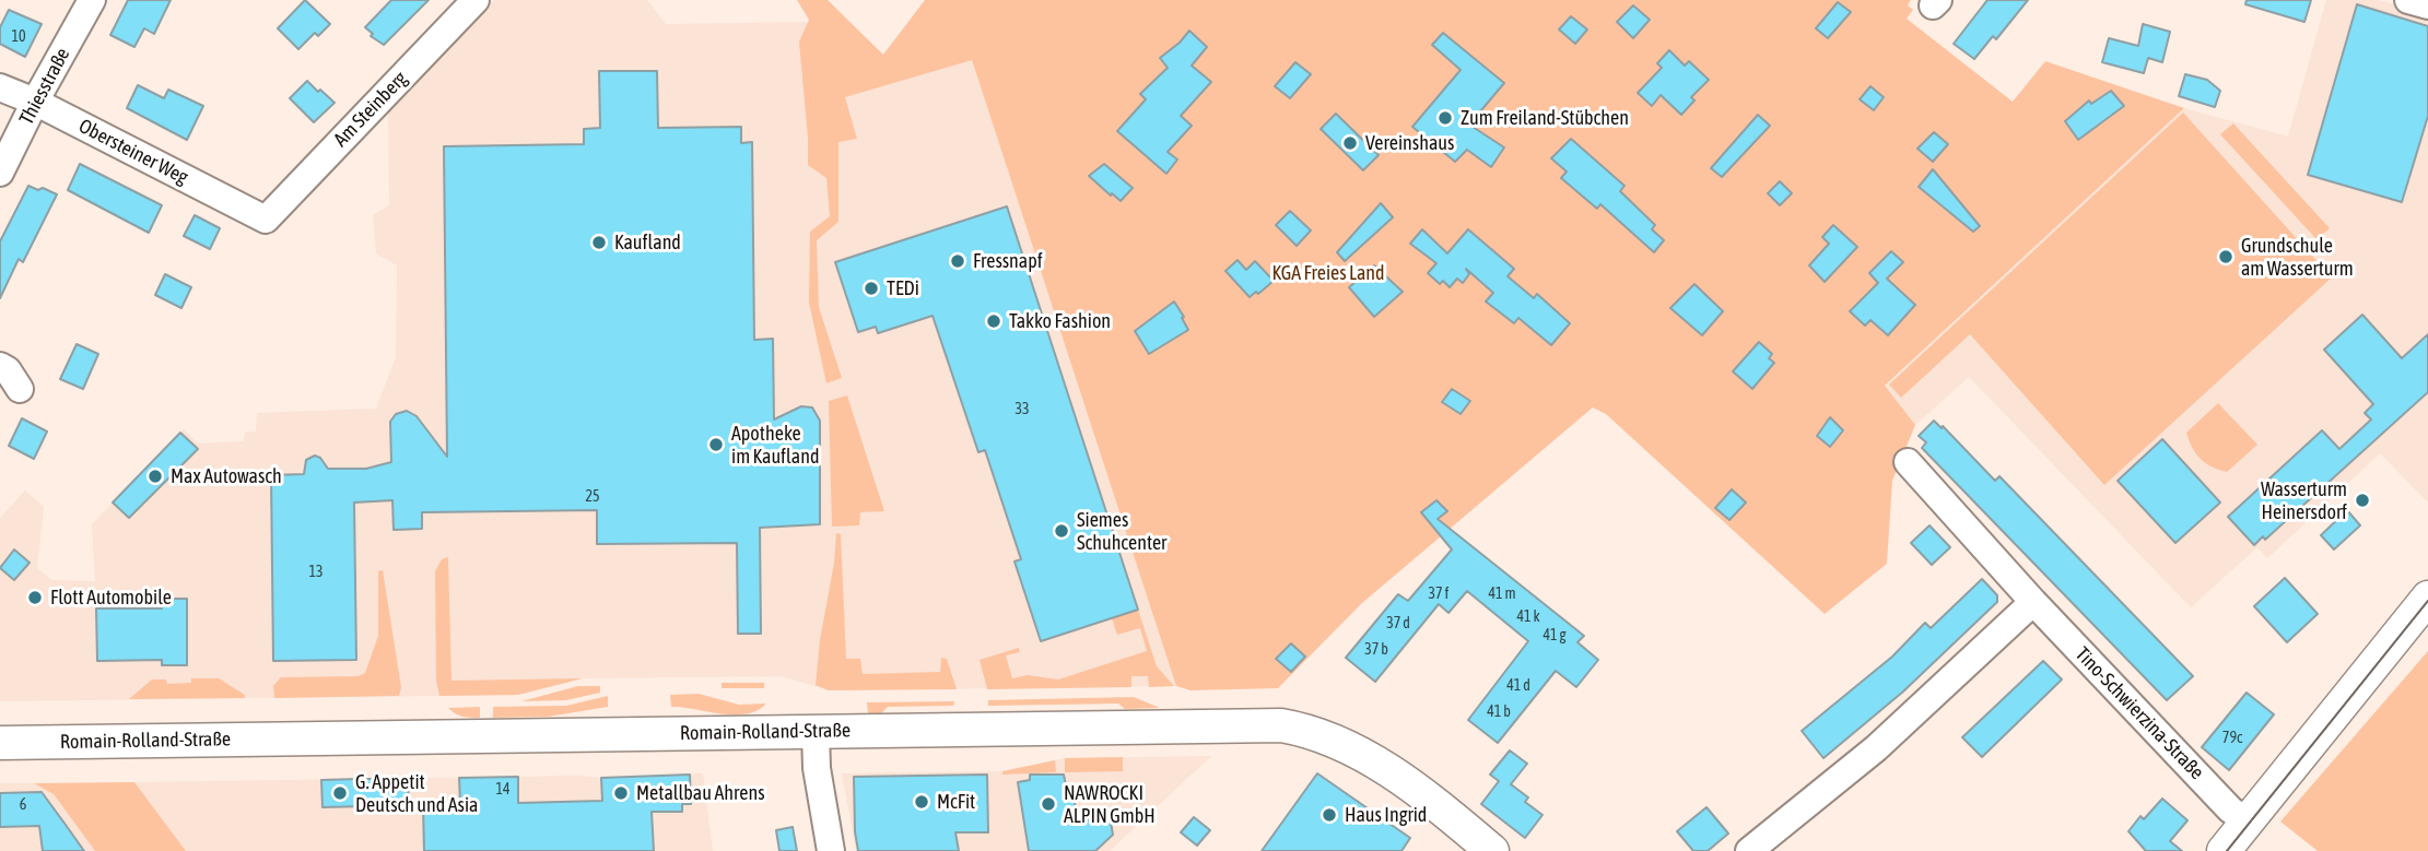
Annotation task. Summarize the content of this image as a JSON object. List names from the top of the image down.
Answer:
{
  "streets": {
    "main road": ["Romain-Rolland-Straße"],
    "street": [
      "Thiesstraße",
      "Am Steinberg",
      "Obersteiner Weg",
      "Tino-Schwierzina-Straße"
    ]
  },
  "crossings": [
    ["Thiesstraße", "Obersteiner Weg"],
    ["Am Steinberg", "Obersteiner Weg"]
  ],
  "parks": ["KGA Freies Land"],
  "places": [
    "Zum Freiland-Stübchen",
    "Vereinshaus",
    "Kaufland",
    "Grundschule am Wasserturm",
    "Fressnapf",
    "TEDi",
    "Takko Fashion",
    "Apotheke im Kaufland",
    "Max Autowasch",
    "Wasserturm Heinersdorf",
    "Siemes Schuhcenter",
    "Flott Automobile",
    "G. Appetit Deutsch und Asia",
    "Metallbau Ahrens",
    "McFit",
    "NAWROCKI ALPIN GmbH",
    "Haus Ingrid"
  ],
  "house_numbers": [
    "10",
    "33",
    "25",
    "13",
    "37 f",
    "41 m",
    "41 k",
    "37 d",
    "41 g",
    "37 b",
    "41 d",
    "41 b",
    "79c",
    "14",
    "6"
  ]
}
